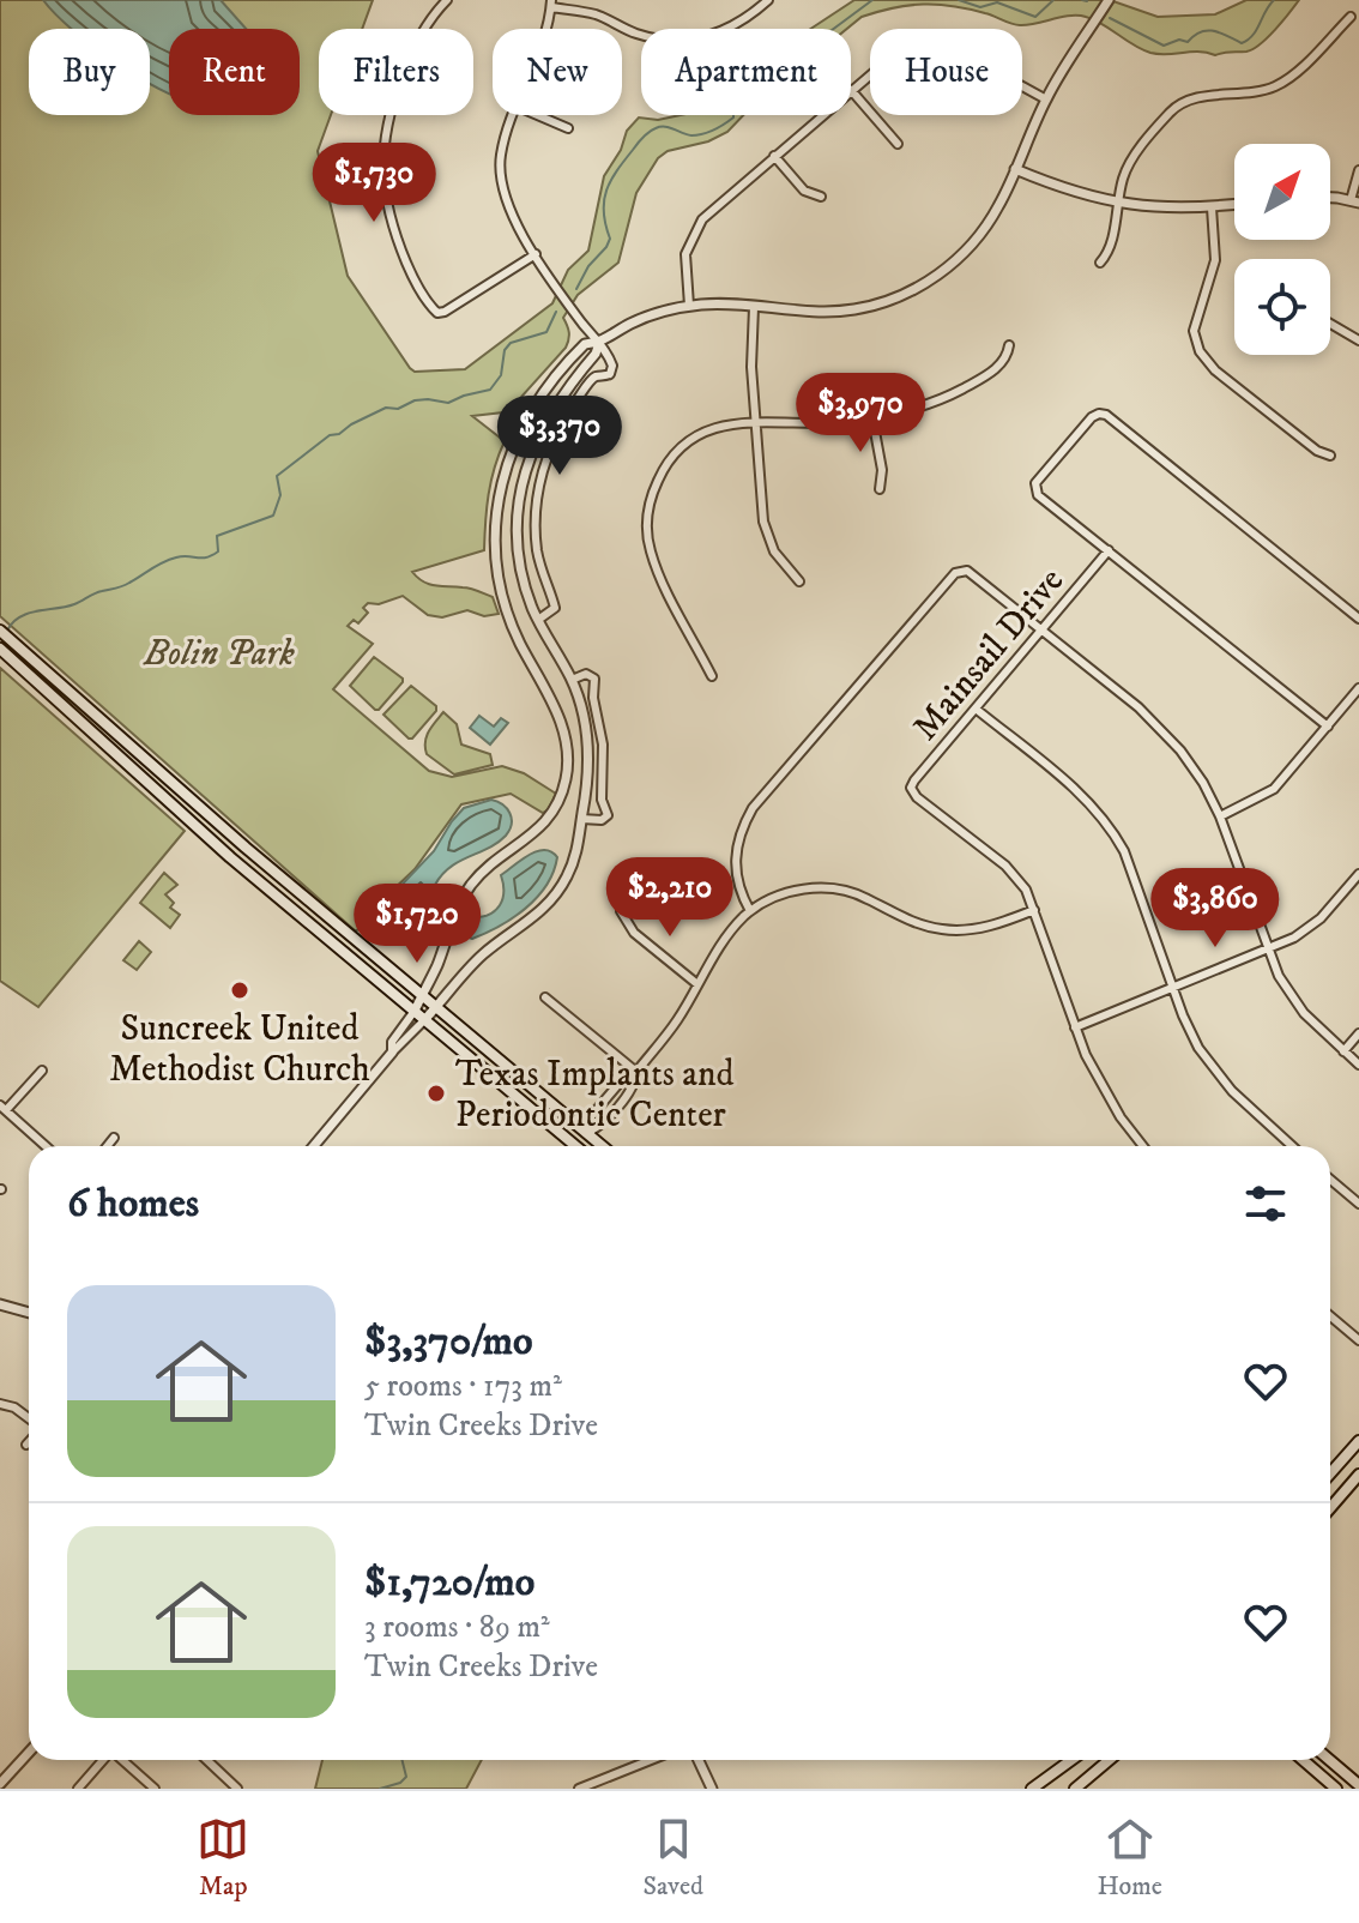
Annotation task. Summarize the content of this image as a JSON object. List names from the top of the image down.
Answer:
{
  "streets": {
    "street": ["Mainsail Drive"]
  },
  "parks": ["Bolin Park"],
  "places": ["Suncreek United Methodist Church", "Texas Implants and Periodontic Center"],
  "north": "top right",
  "page": {
    "chip": [
      "Buy",
      "Rent",
      "Filters",
      "New",
      "Apartment",
      "House"
    ],
    "price": [
      "$1,730",
      "$3,970",
      "$3,370",
      "$2,210",
      "$3,860",
      "$1,720"
    ],
    "heading": "6 homes",
    "list": [
      {
        "name": "$3,370/mo",
        "note": "5 rooms · 173 m² · Twin Creeks Drive"
      },
      {
        "name": "$1,720/mo",
        "note": "3 rooms · 89 m² · Twin Creeks Drive"
      }
    ],
    "tabs": ["Map", "Saved", "Home"]
  }
}
